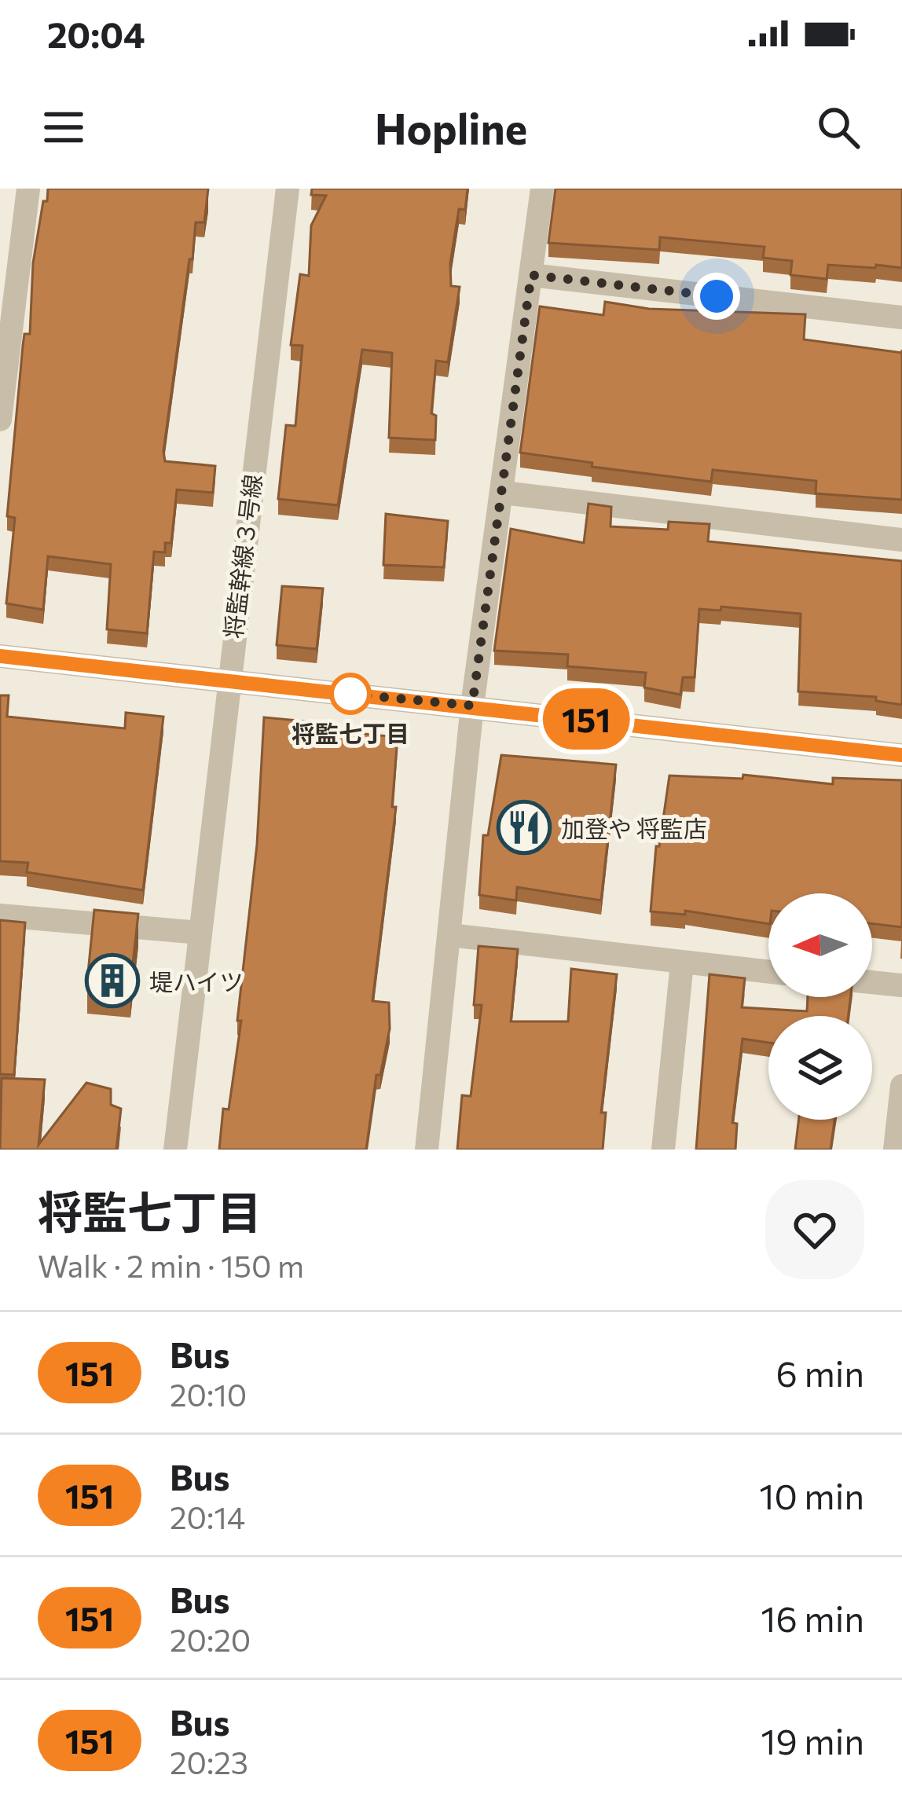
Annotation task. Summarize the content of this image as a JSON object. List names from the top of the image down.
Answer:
{
  "streets": {
    "street": ["将監幹線３号線"]
  },
  "places": {
    "other": ["将監七丁目"],
    "restaurant": ["加登や 将監店"],
    "building": ["堤ハイツ"]
  },
  "lines": ["bus line 151"],
  "north": "left",
  "page": {
    "status": "20:04",
    "header": "Hopline",
    "on_map": "151",
    "heading": ["将監七丁目", "Walk · 2 min · 150 m"],
    "list": [
      {
        "mark": "151",
        "name": "Bus",
        "note": "20:10",
        "value": "6 min"
      },
      {
        "mark": "151",
        "name": "Bus",
        "note": "20:14",
        "value": "10 min"
      },
      {
        "mark": "151",
        "name": "Bus",
        "note": "20:20",
        "value": "16 min"
      },
      {
        "mark": "151",
        "name": "Bus",
        "note": "20:23",
        "value": "19 min"
      }
    ]
  }
}
